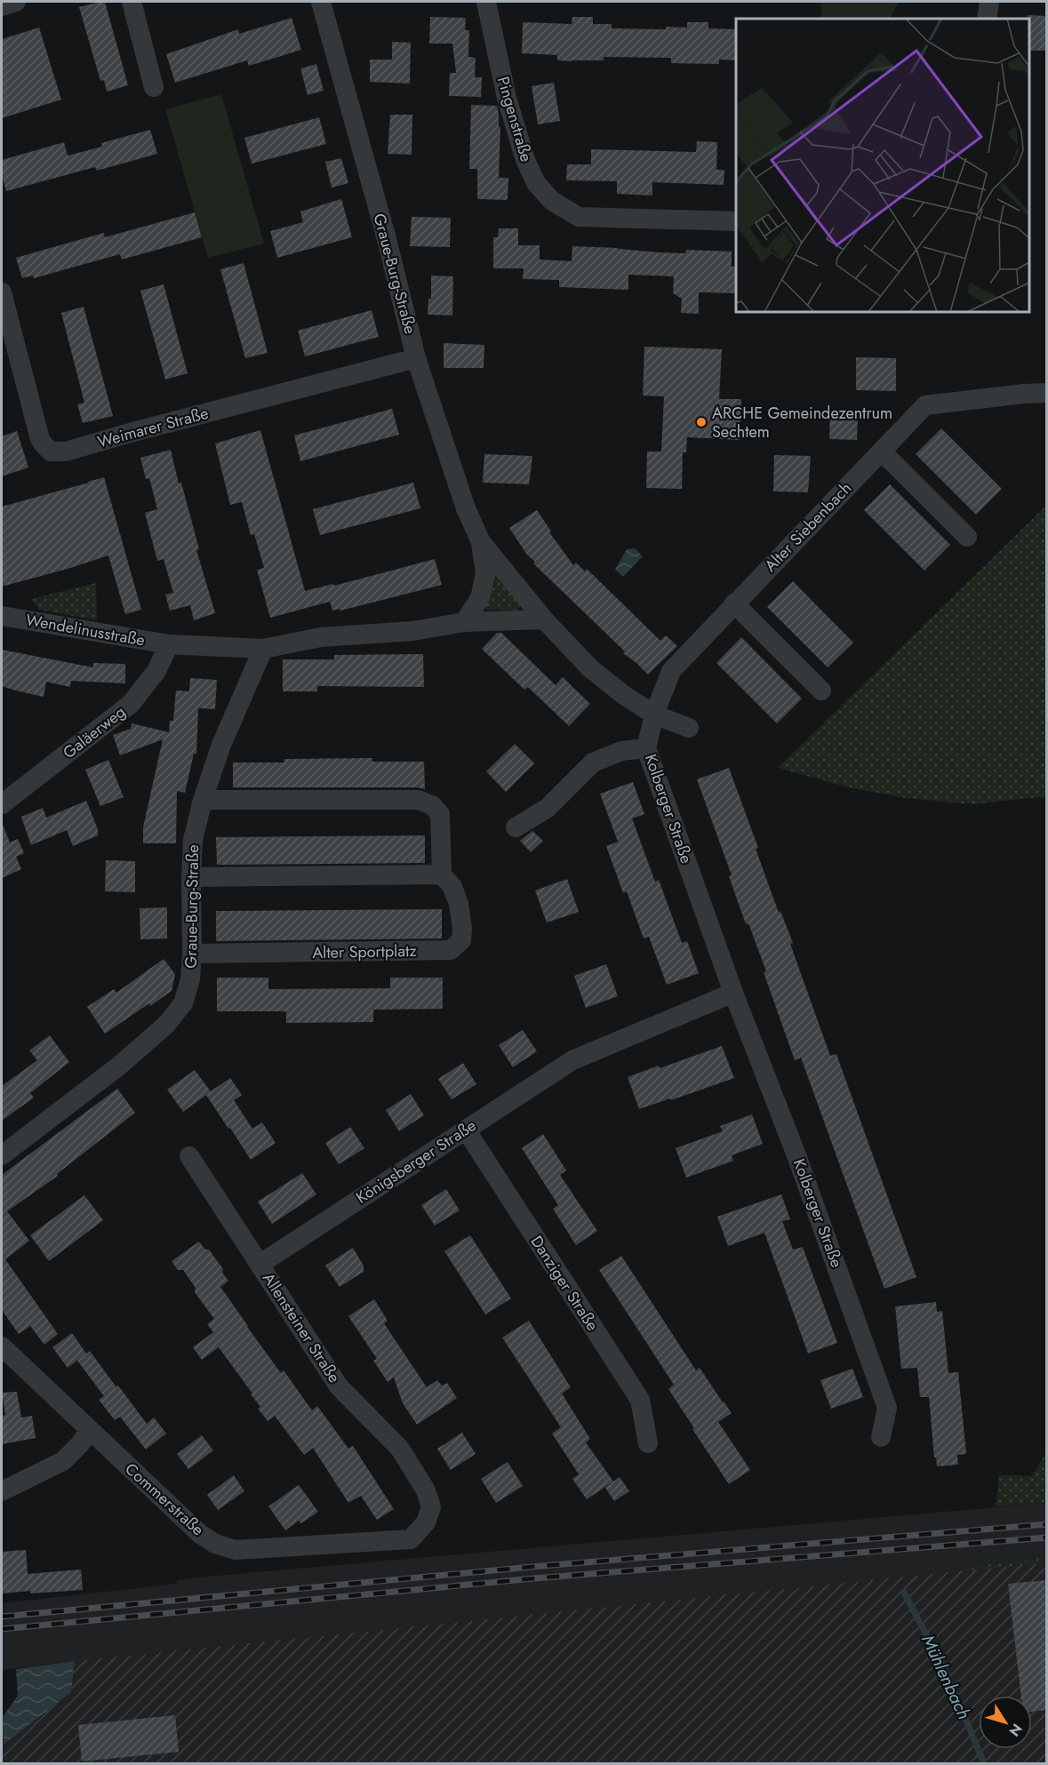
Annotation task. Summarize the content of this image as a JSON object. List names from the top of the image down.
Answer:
{
  "streets": {
    "street": [
      "Pingenstraße",
      "Graue-Burg-Straße",
      "Weimarer Straße",
      "Alter Siebenbach",
      "Wendelinusstraße",
      "Galäerweg",
      "Kolberger Straße",
      "Alter Sportplatz",
      "Königsberger Straße",
      "Danziger Straße",
      "Allensteiner Straße",
      "Commerstraße"
    ]
  },
  "crossings": [
    ["Graue-Burg-Straße", "Weimarer Straße"],
    ["Graue-Burg-Straße", "Alter Siebenbach"],
    ["Graue-Burg-Straße", "Kolberger Straße"],
    ["Graue-Burg-Straße", "Alter Sportplatz"],
    ["Alter Siebenbach", "Kolberger Straße"],
    ["Wendelinusstraße", "Galäerweg"],
    ["Kolberger Straße", "Königsberger Straße"],
    ["Königsberger Straße", "Danziger Straße"],
    ["Königsberger Straße", "Allensteiner Straße"],
    ["Allensteiner Straße", "Commerstraße"]
  ],
  "water": ["Mühlenbach"],
  "places": ["ARCHE Gemeindezentrum Sechtem"],
  "north": "bottom right"
}
